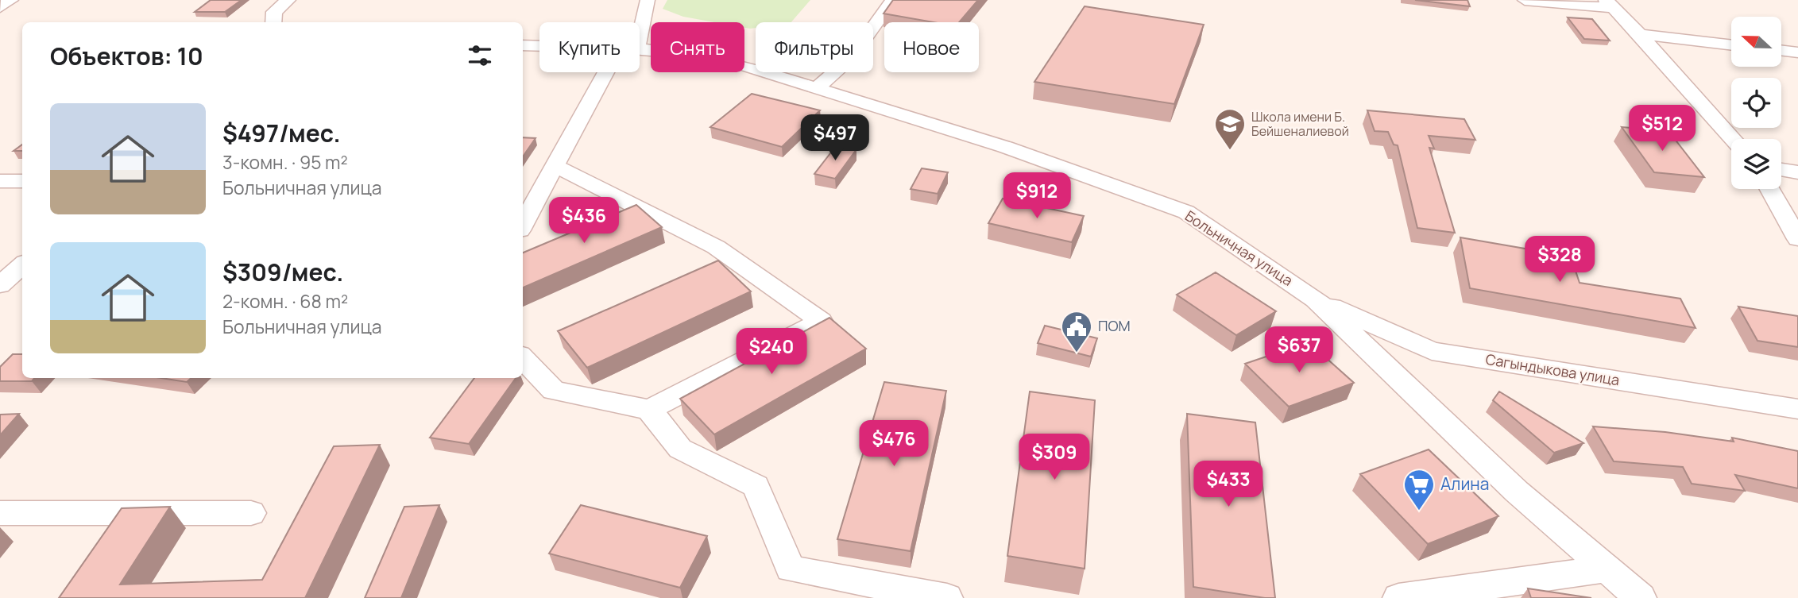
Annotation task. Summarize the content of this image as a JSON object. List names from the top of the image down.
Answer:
{
  "streets": {
    "street": ["Больничная улица", "Сагындыкова улица"]
  },
  "crossings": [
    ["Больничная улица", "Сагындыкова улица"]
  ],
  "places": {
    "school or university": ["Школа имени Б. Бейшеналиевой"],
    "public building": ["ПОМ"],
    "supermarket": ["Алина"]
  },
  "north": "left",
  "page": {
    "chip": [
      "Купить",
      "Снять",
      "Фильтры",
      "Новое"
    ],
    "heading": "Объектов: 10",
    "list": [
      {
        "name": "$497/мес.",
        "note": "3-комн. · 95 m² · Больничная улица"
      },
      {
        "name": "$309/мес.",
        "note": "2-комн. · 68 m² · Больничная улица"
      }
    ],
    "price": [
      "$512",
      "$497",
      "$912",
      "$436",
      "$328",
      "$637",
      "$240",
      "$476",
      "$309",
      "$433"
    ]
  }
}
